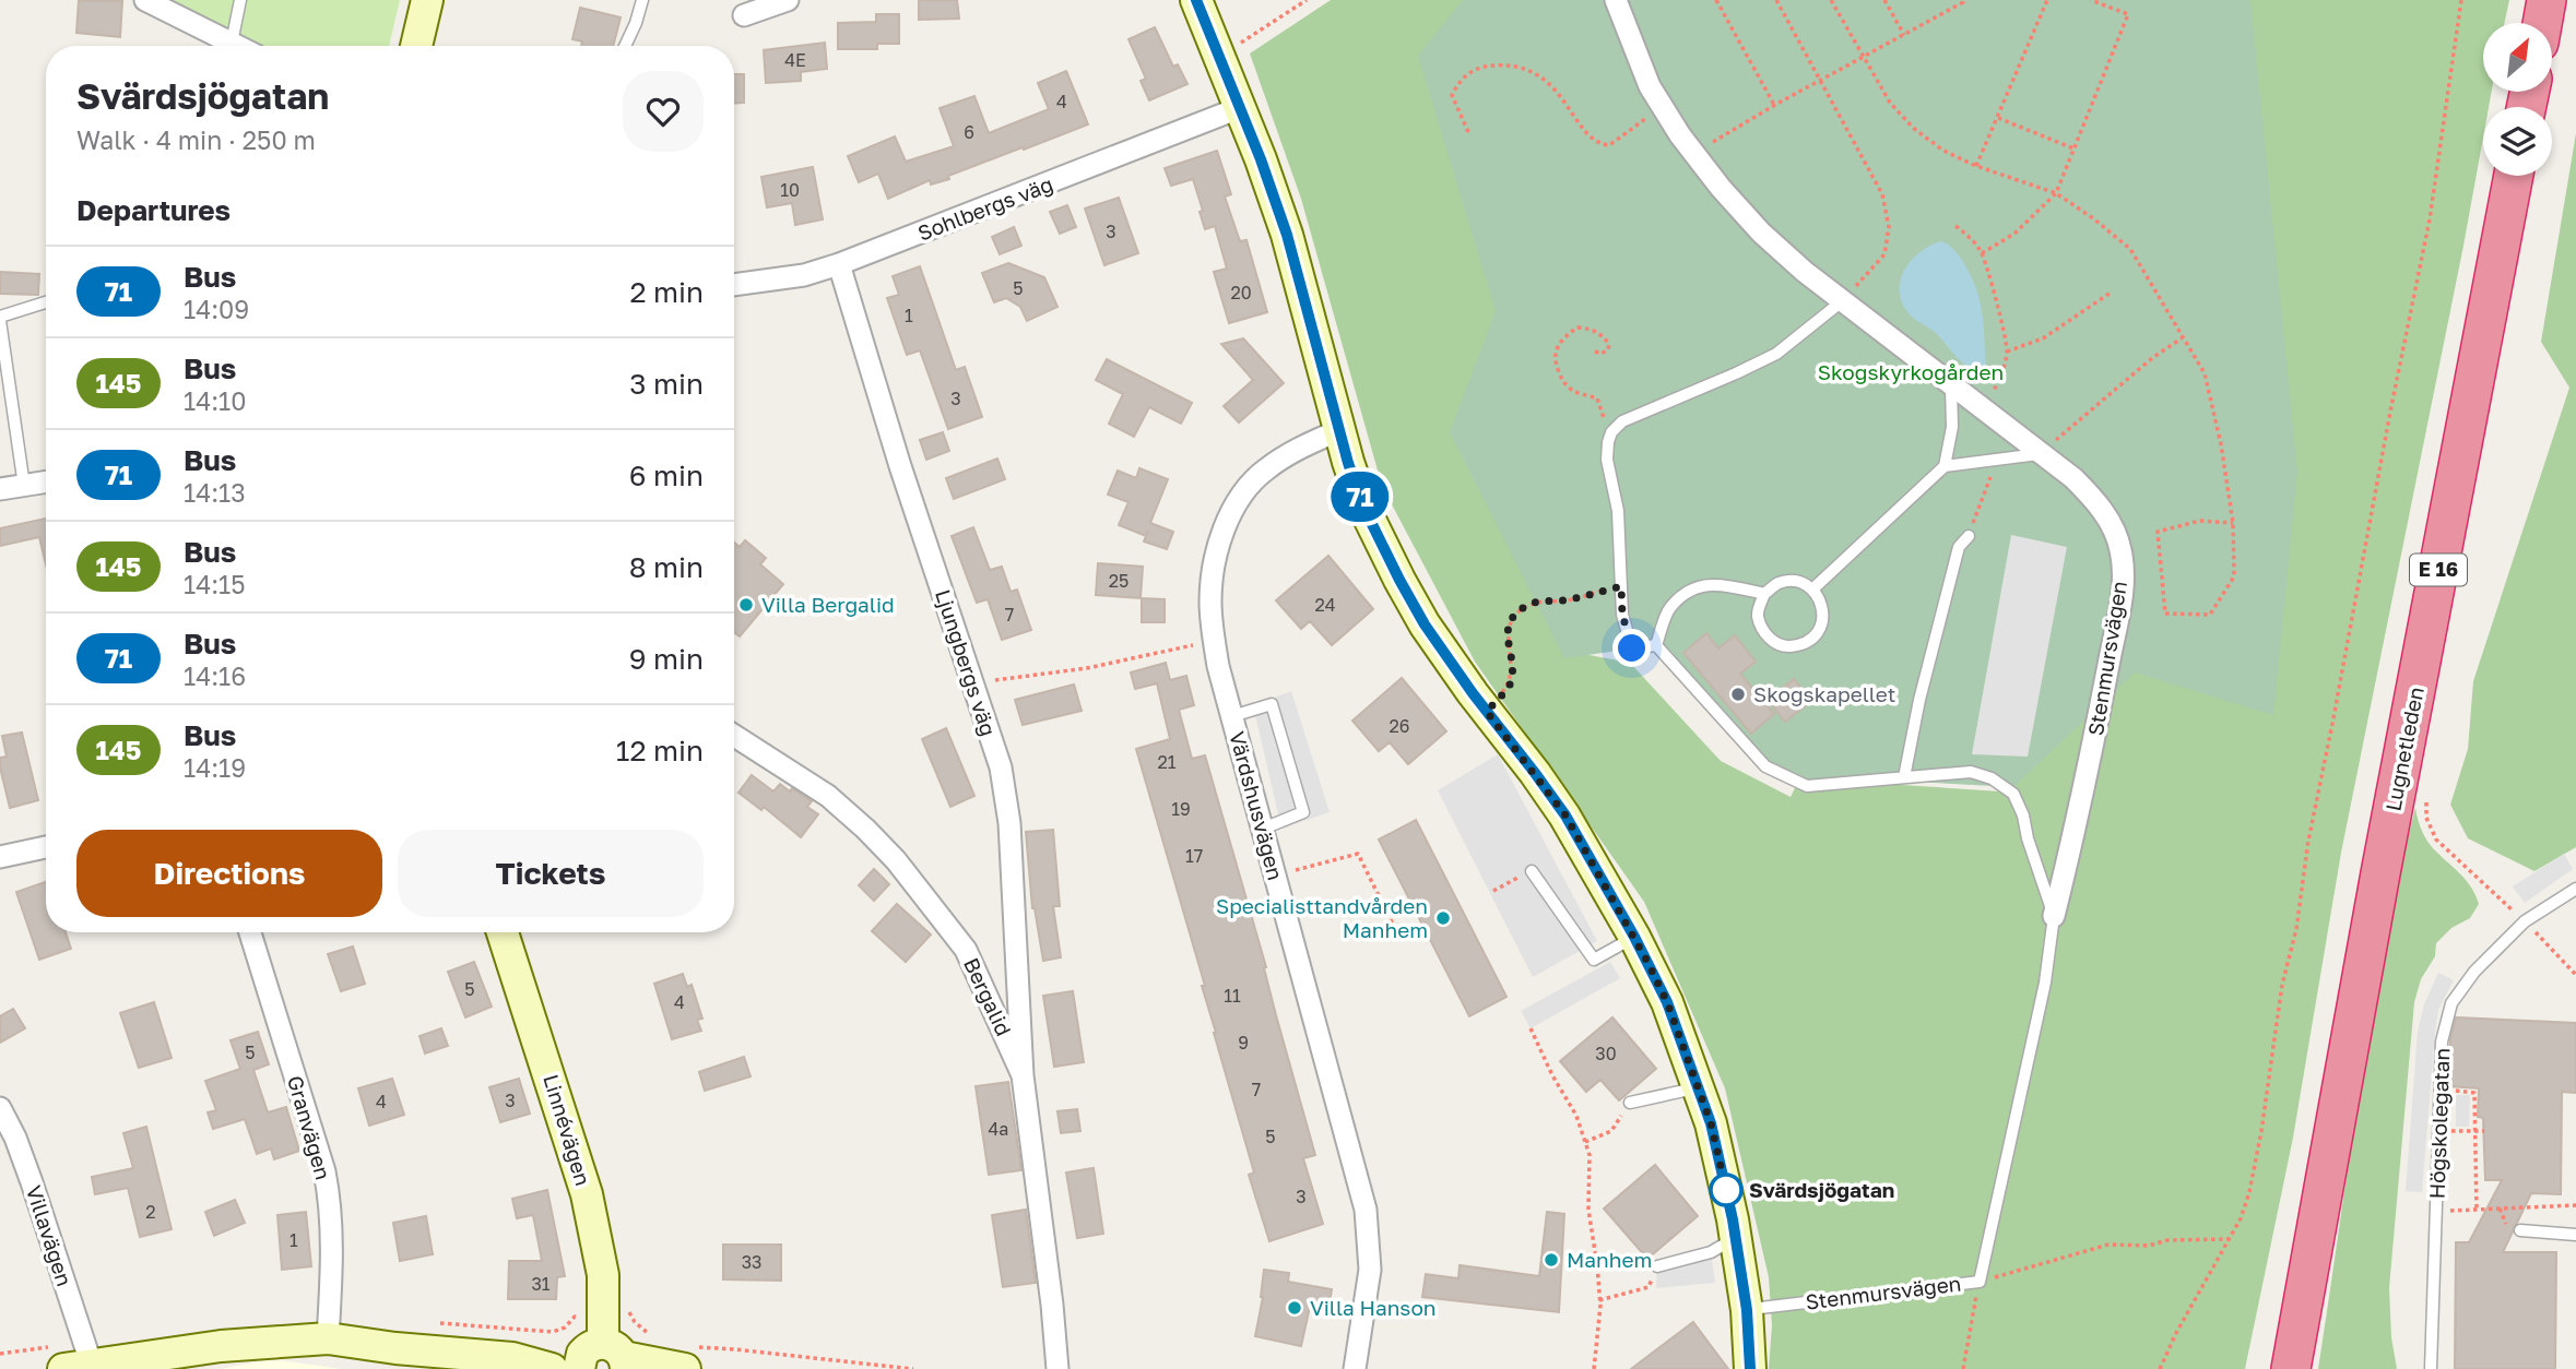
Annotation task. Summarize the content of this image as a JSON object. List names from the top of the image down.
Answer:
{
  "streets": {
    "highway": ["E 16", "Lugnetleden"],
    "street": [
      "Sohlbergs väg",
      "Stenmursvägen",
      "Ljungbergs väg",
      "Värdshusvägen",
      "Bergalid",
      "Granvägen",
      "Linnévägen",
      "Villavägen"
    ],
    "lane": ["Högskolegatan"]
  },
  "crossings": [
    ["Sohlbergs väg", "Ljungbergs väg"],
    ["Ljungbergs väg", "Bergalid"]
  ],
  "parks": ["Skogskyrkogården"],
  "places": [
    "Villa Bergalid",
    "Skogskapellet",
    "Specialisttandvården Manhem",
    "Svärdsjögatan",
    "Manhem",
    "Villa Hanson"
  ],
  "lines": ["bus line 71"],
  "house_numbers": [
    "4E",
    "4",
    "6",
    "10",
    "3",
    "5",
    "20",
    "1",
    "3",
    "25",
    "24",
    "7",
    "26",
    "21",
    "19",
    "17",
    "5",
    "11",
    "4",
    "9",
    "5",
    "30",
    "7",
    "3",
    "4",
    "4a",
    "5",
    "3",
    "2",
    "1",
    "33",
    "31"
  ],
  "north": "top right",
  "page": {
    "on_map": "71",
    "heading": [
      ["Svärdsjögatan", "Walk · 4 min · 250 m"],
      "Departures"
    ],
    "list": [
      {
        "mark": "71",
        "name": "Bus",
        "note": "14:09",
        "value": "2 min"
      },
      {
        "mark": "145",
        "name": "Bus",
        "note": "14:10",
        "value": "3 min"
      },
      {
        "mark": "71",
        "name": "Bus",
        "note": "14:13",
        "value": "6 min"
      },
      {
        "mark": "145",
        "name": "Bus",
        "note": "14:15",
        "value": "8 min"
      },
      {
        "mark": "71",
        "name": "Bus",
        "note": "14:16",
        "value": "9 min"
      },
      {
        "mark": "145",
        "name": "Bus",
        "note": "14:19",
        "value": "12 min"
      }
    ],
    "buttons": ["Directions", "Tickets"]
  }
}
